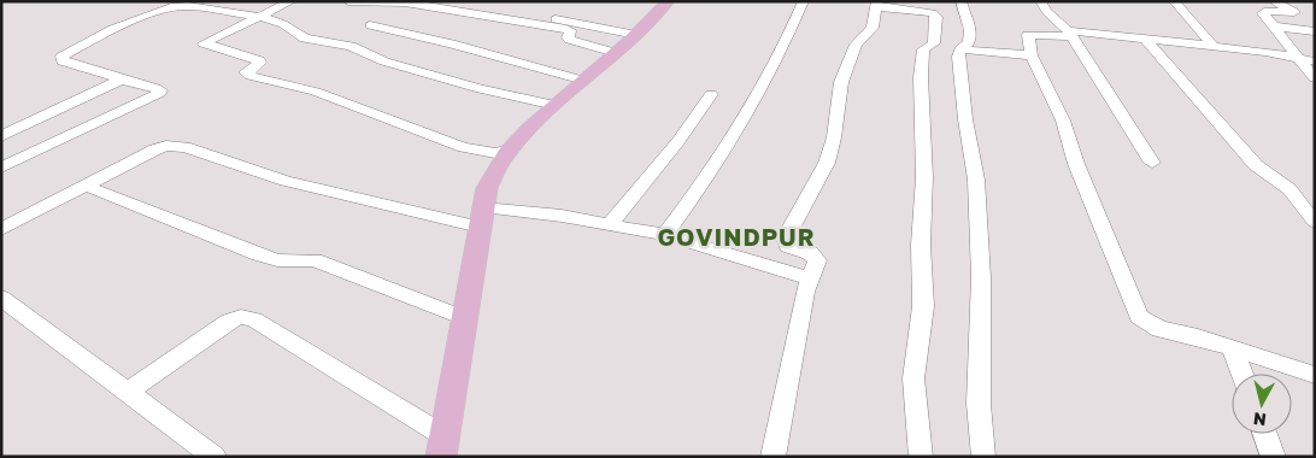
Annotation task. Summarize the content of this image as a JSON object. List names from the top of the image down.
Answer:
{
  "districts": ["GOVINDPUR"],
  "north": "bottom"
}
